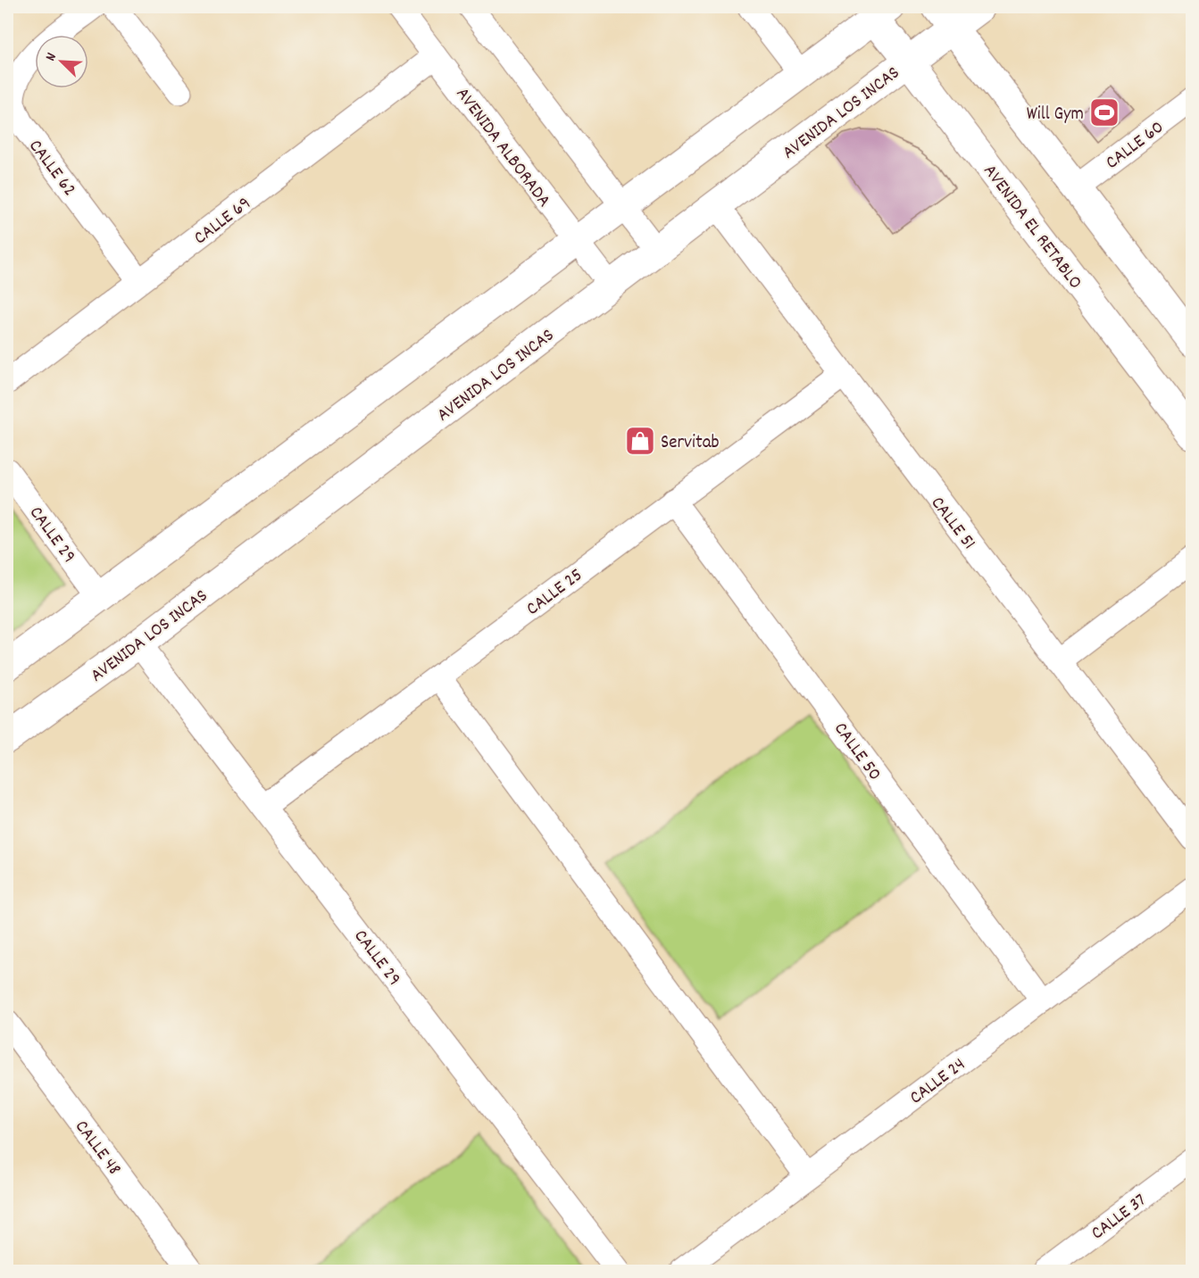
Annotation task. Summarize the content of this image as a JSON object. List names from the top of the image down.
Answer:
{
  "streets": {
    "main road": ["AVENIDA LOS INCAS", "AVENIDA EL RETABLO"],
    "street": [
      "CALLE 60",
      "AVENIDA ALBORADA",
      "CALLE 62",
      "CALLE 69",
      "CALLE 51",
      "CALLE 29",
      "CALLE 25",
      "CALLE 50",
      "CALLE 24",
      "CALLE 48",
      "CALLE 37"
    ]
  },
  "crossings": [
    ["AVENIDA LOS INCAS", "AVENIDA ALBORADA"],
    ["AVENIDA LOS INCAS", "AVENIDA EL RETABLO"],
    ["AVENIDA LOS INCAS", "CALLE 51"],
    ["AVENIDA LOS INCAS", "CALLE 29"],
    ["AVENIDA ALBORADA", "CALLE 69"],
    ["CALLE 62", "CALLE 69"],
    ["CALLE 51", "CALLE 25"],
    ["CALLE 29", "CALLE 25"],
    ["CALLE 25", "CALLE 50"],
    ["CALLE 50", "CALLE 24"]
  ],
  "places": {
    "sports": ["Will Gym"],
    "shop": ["Servitab"]
  },
  "north": "top left"
}
